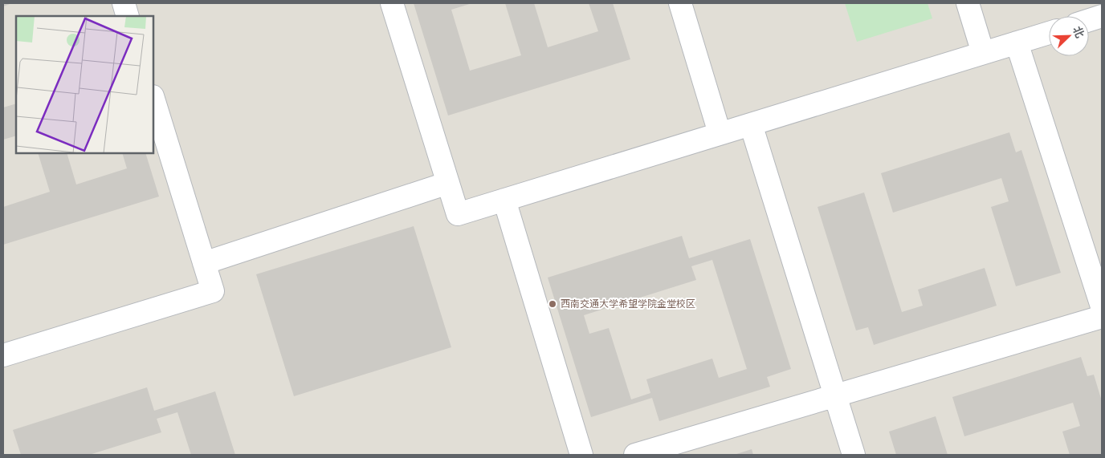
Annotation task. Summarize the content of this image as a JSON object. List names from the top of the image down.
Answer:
{
  "places": ["西南交通大学希望学院金堂校区"],
  "north": "top right"
}
